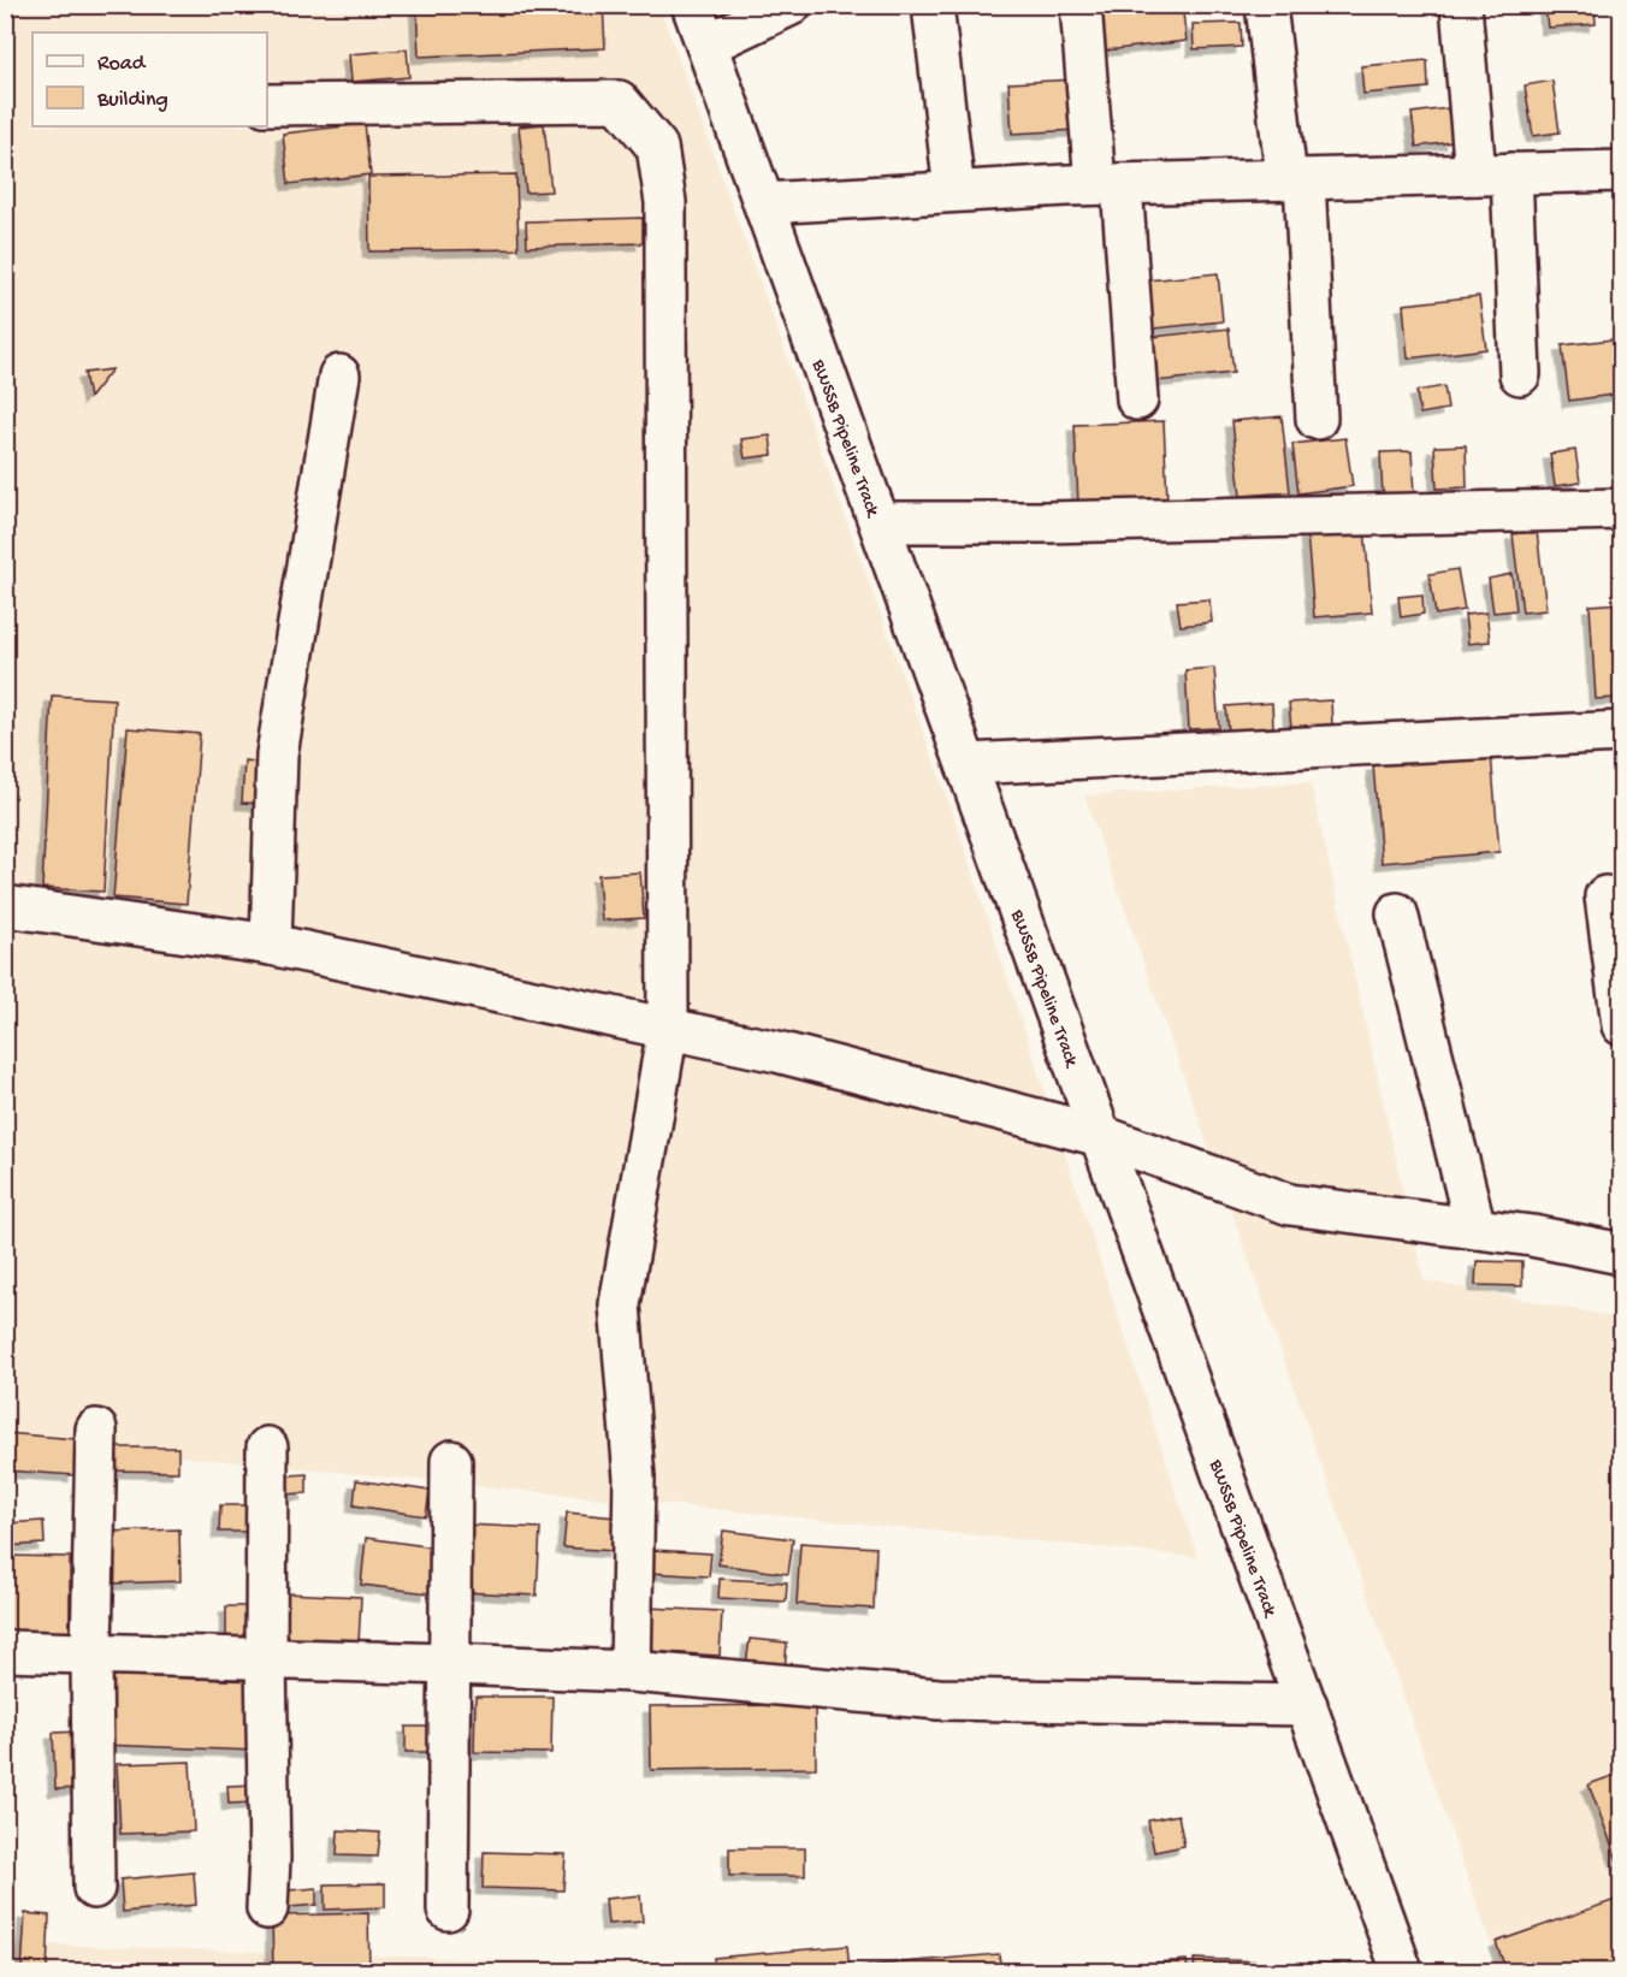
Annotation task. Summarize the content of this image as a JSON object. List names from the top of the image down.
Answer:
{
  "streets": {
    "street": ["BWSSB Pipeline Track"]
  },
  "legend": ["Road", "Building"]
}
